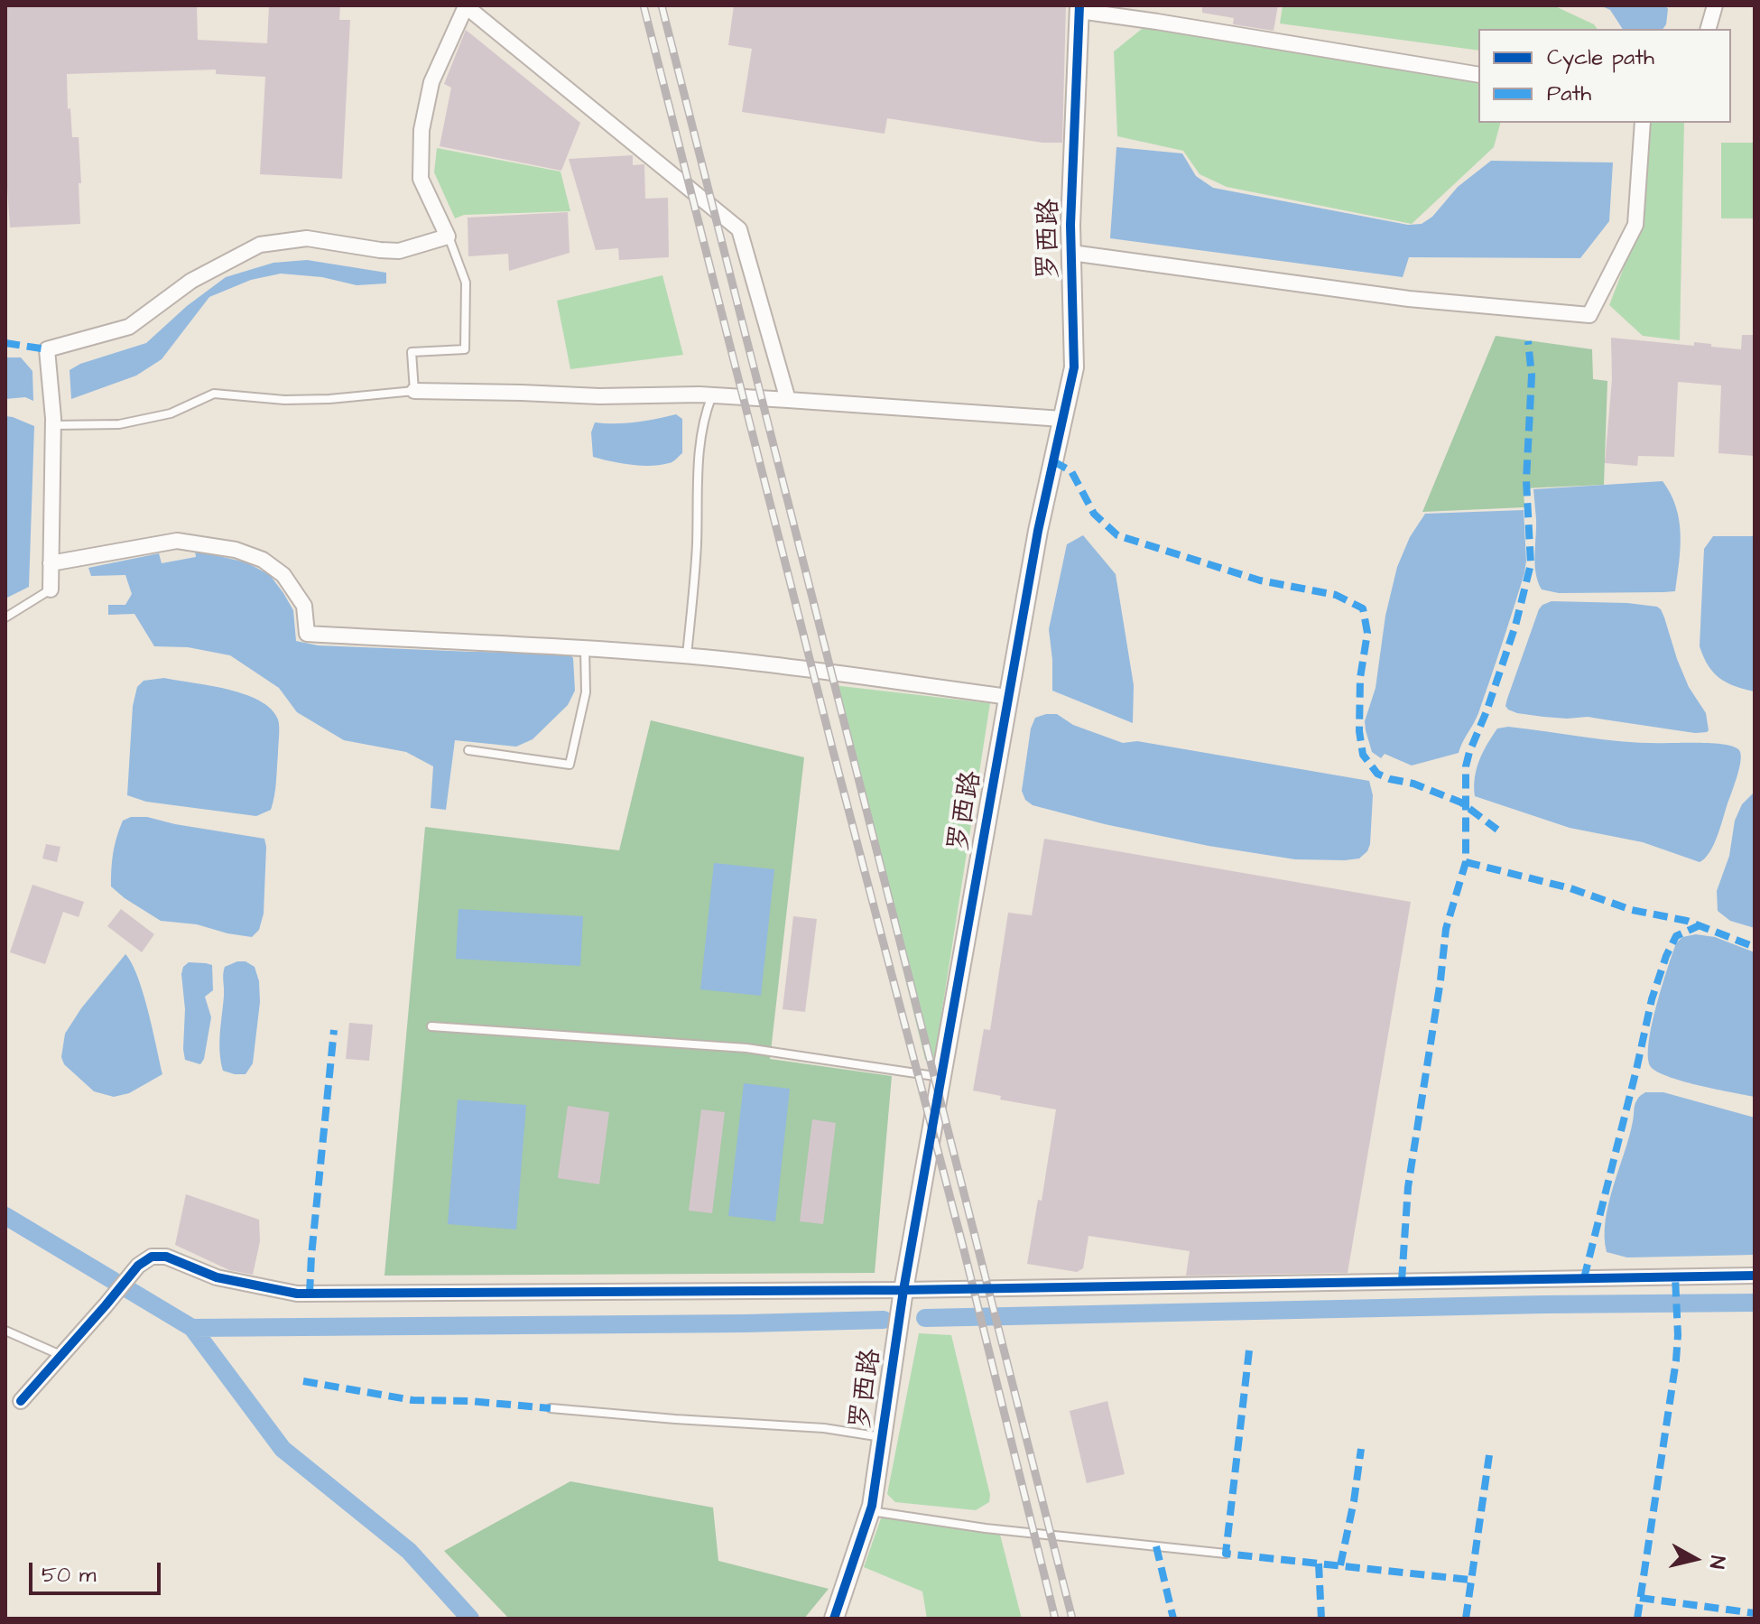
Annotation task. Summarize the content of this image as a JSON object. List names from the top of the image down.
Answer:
{
  "streets": {
    "street": ["罗西路"]
  },
  "legend": ["Cycle path", "Path"],
  "scale_bar": "50 m",
  "north": "right"
}
